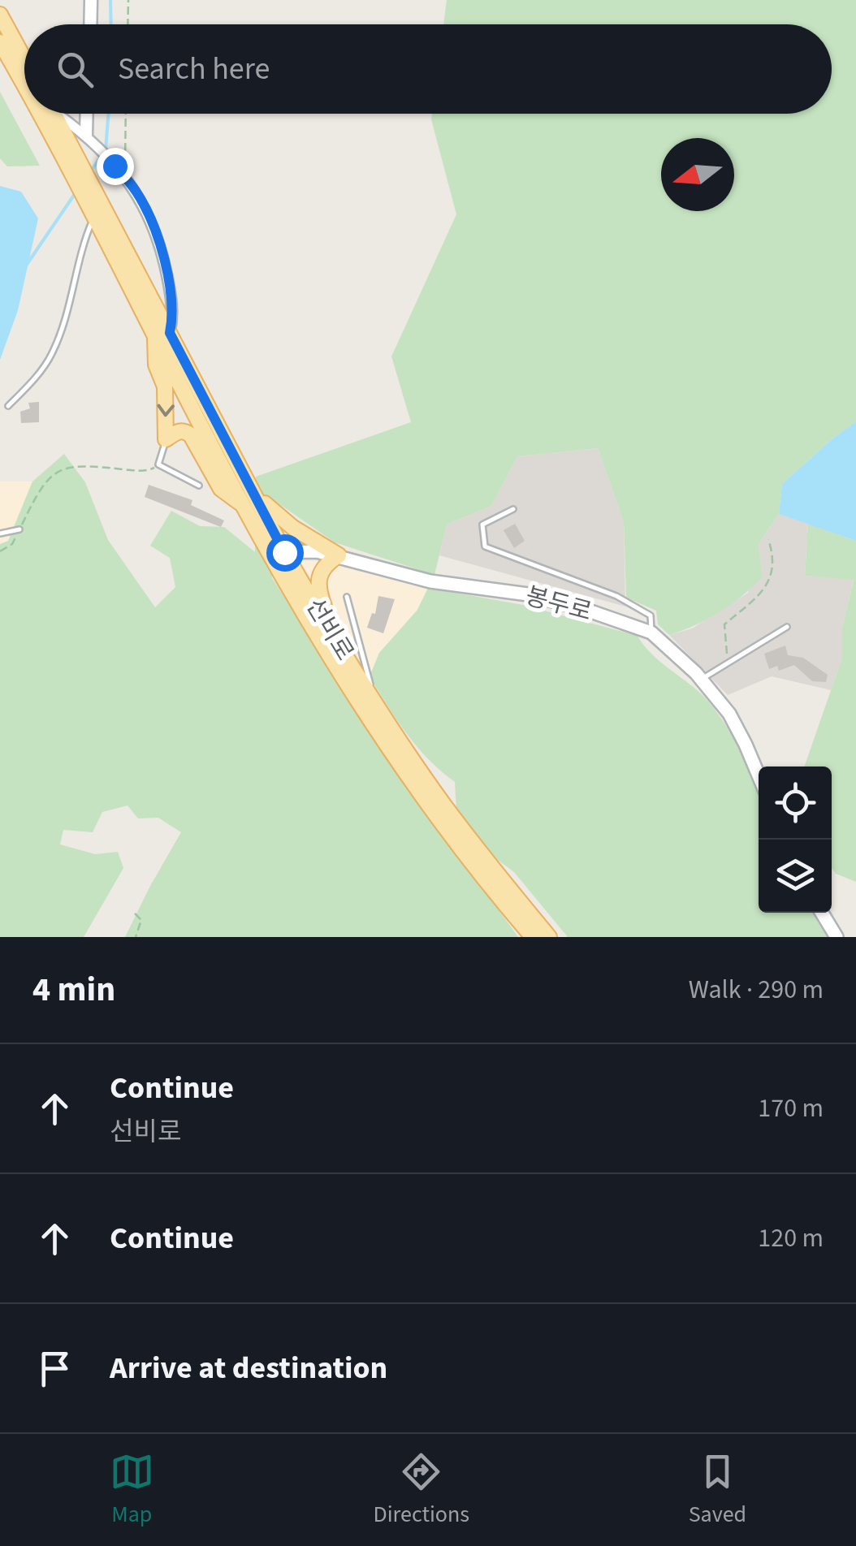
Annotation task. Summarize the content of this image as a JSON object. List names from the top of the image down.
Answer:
{
  "streets": {
    "main road": ["봉두로", "선비로"]
  },
  "crossings": [
    ["봉두로", "선비로"]
  ],
  "north": "left",
  "page": {
    "search": "Search here",
    "heading": ["4 min", "Walk · 290 m"],
    "list": [
      ["Continue", "선비로", "170 m"],
      ["Continue", "120 m"],
      "Arrive at destination"
    ],
    "nav": ["Map", "Directions", "Saved"]
  }
}
